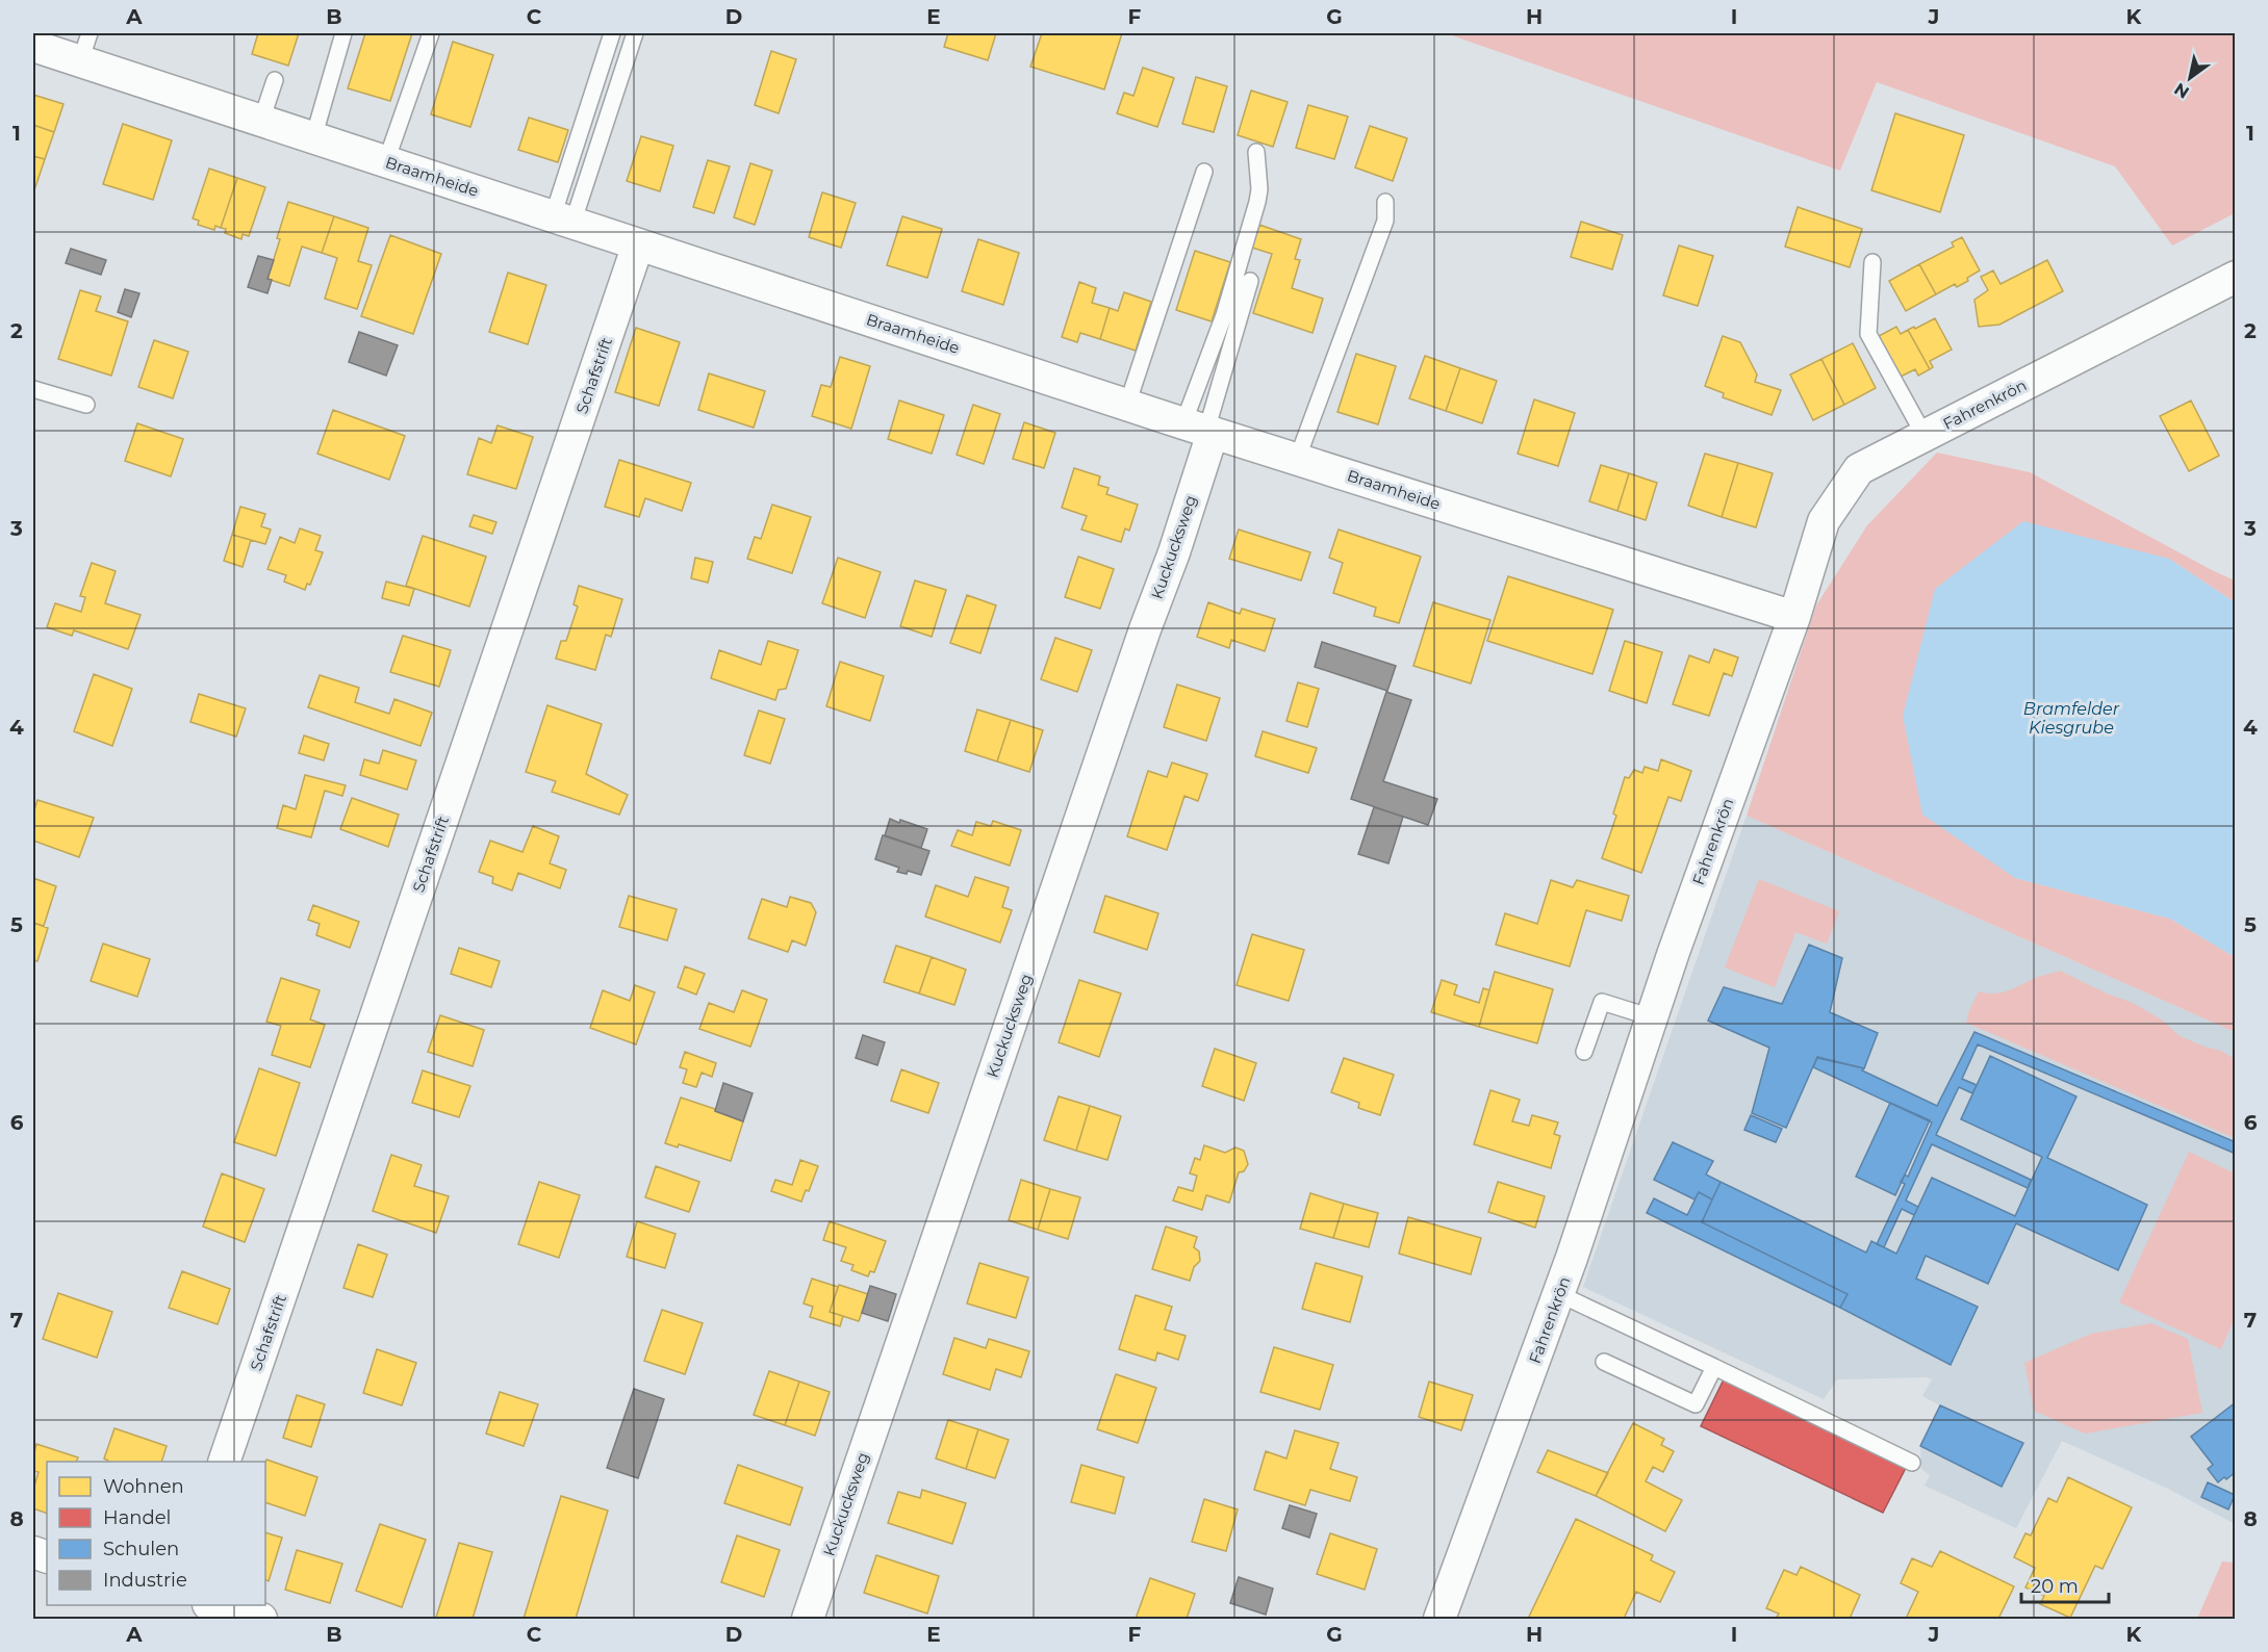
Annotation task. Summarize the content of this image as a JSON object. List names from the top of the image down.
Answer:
{
  "streets": {
    "street": [
      "Braamheide",
      "Schafstrift",
      "Fahrenkrön",
      "Kuckucksweg"
    ]
  },
  "crossings": [
    ["Braamheide", "Schafstrift"],
    ["Braamheide", "Fahrenkrön"],
    ["Braamheide", "Kuckucksweg"]
  ],
  "water": ["Bramfelder Kiesgrube"],
  "legend": [
    "Wohnen",
    "Handel",
    "Schulen",
    "Industrie"
  ],
  "scale_bar": "20 m",
  "north": "bottom left",
  "grid": {
    "columns": [
      "A",
      "B",
      "C",
      "D",
      "E",
      "F",
      "G",
      "H",
      "I",
      "J",
      "K"
    ],
    "rows": [
      "1",
      "2",
      "3",
      "4",
      "5",
      "6",
      "7",
      "8"
    ]
  }
}
